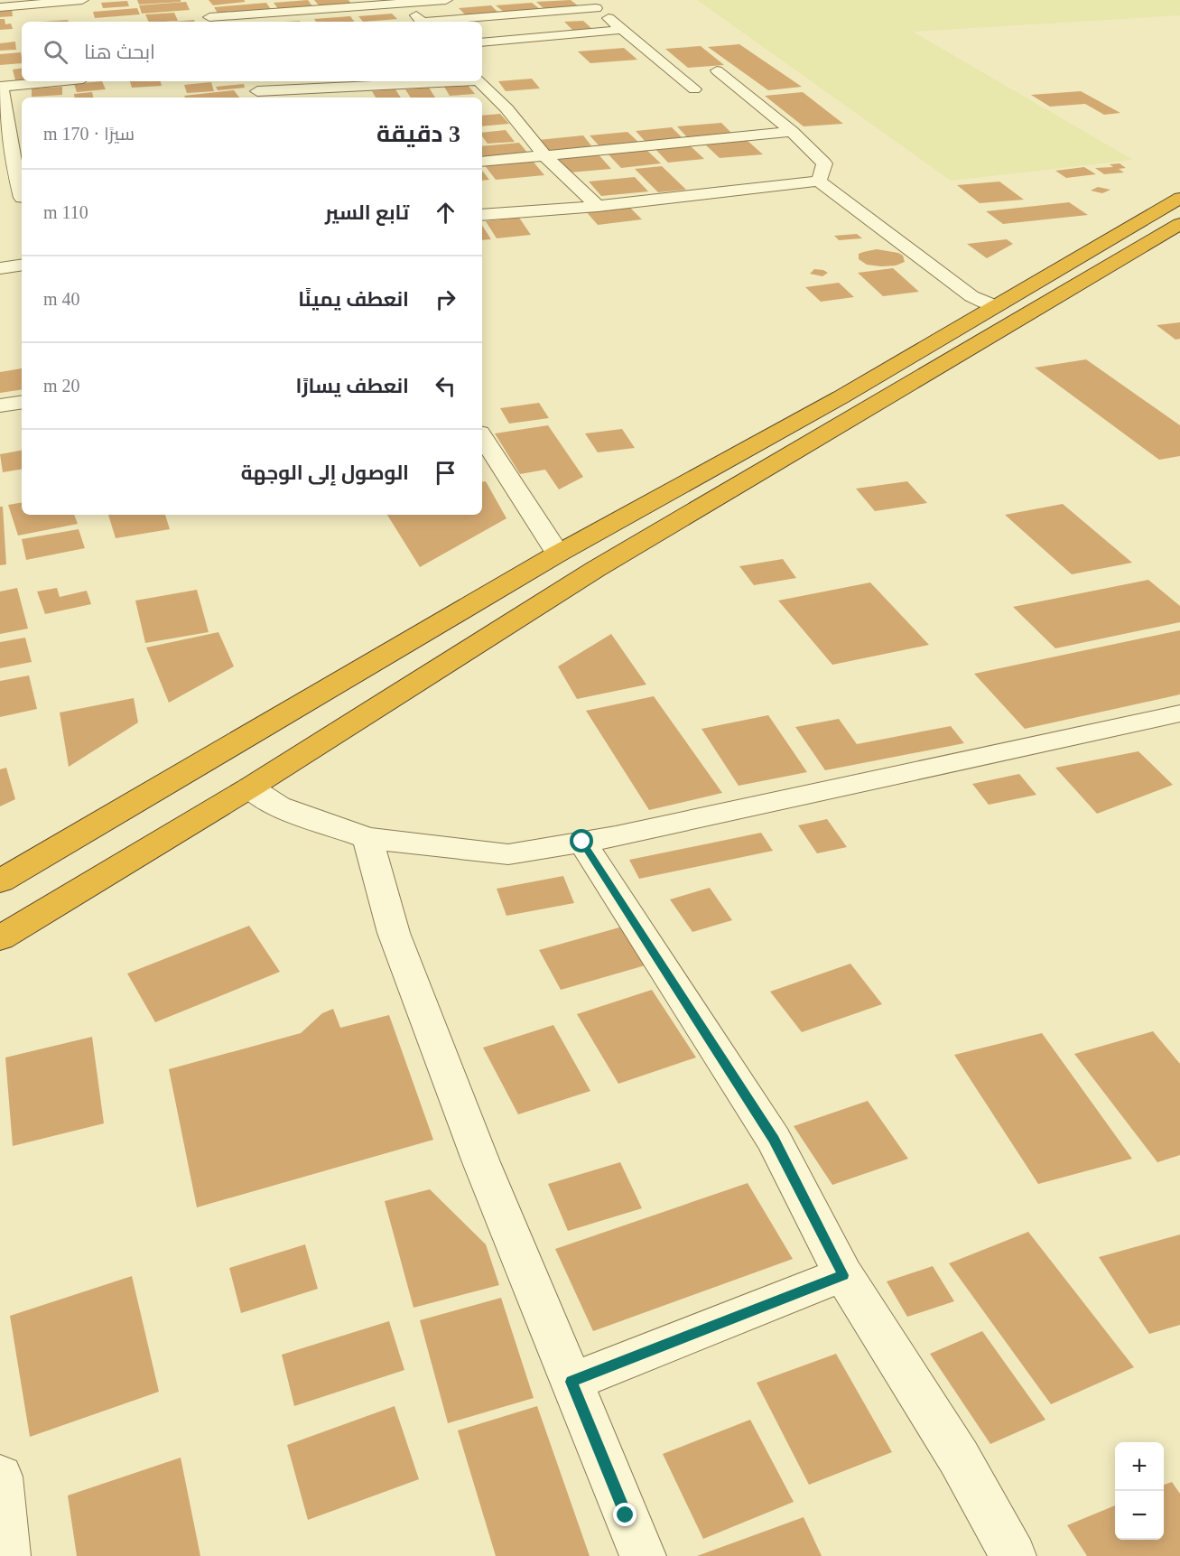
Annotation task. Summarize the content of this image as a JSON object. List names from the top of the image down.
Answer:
{
  "page": {
    "search": "ابحث هنا",
    "heading": ["3 دقيقة", "سيرًا · 170 m"],
    "list": [
      ["تابع السير", "110 m"],
      ["انعطف يمينًا", "40 m"],
      ["انعطف يسارًا", "20 m"],
      "الوصول إلى الوجهة"
    ],
    "map_buttons": ["+", "−"]
  }
}
